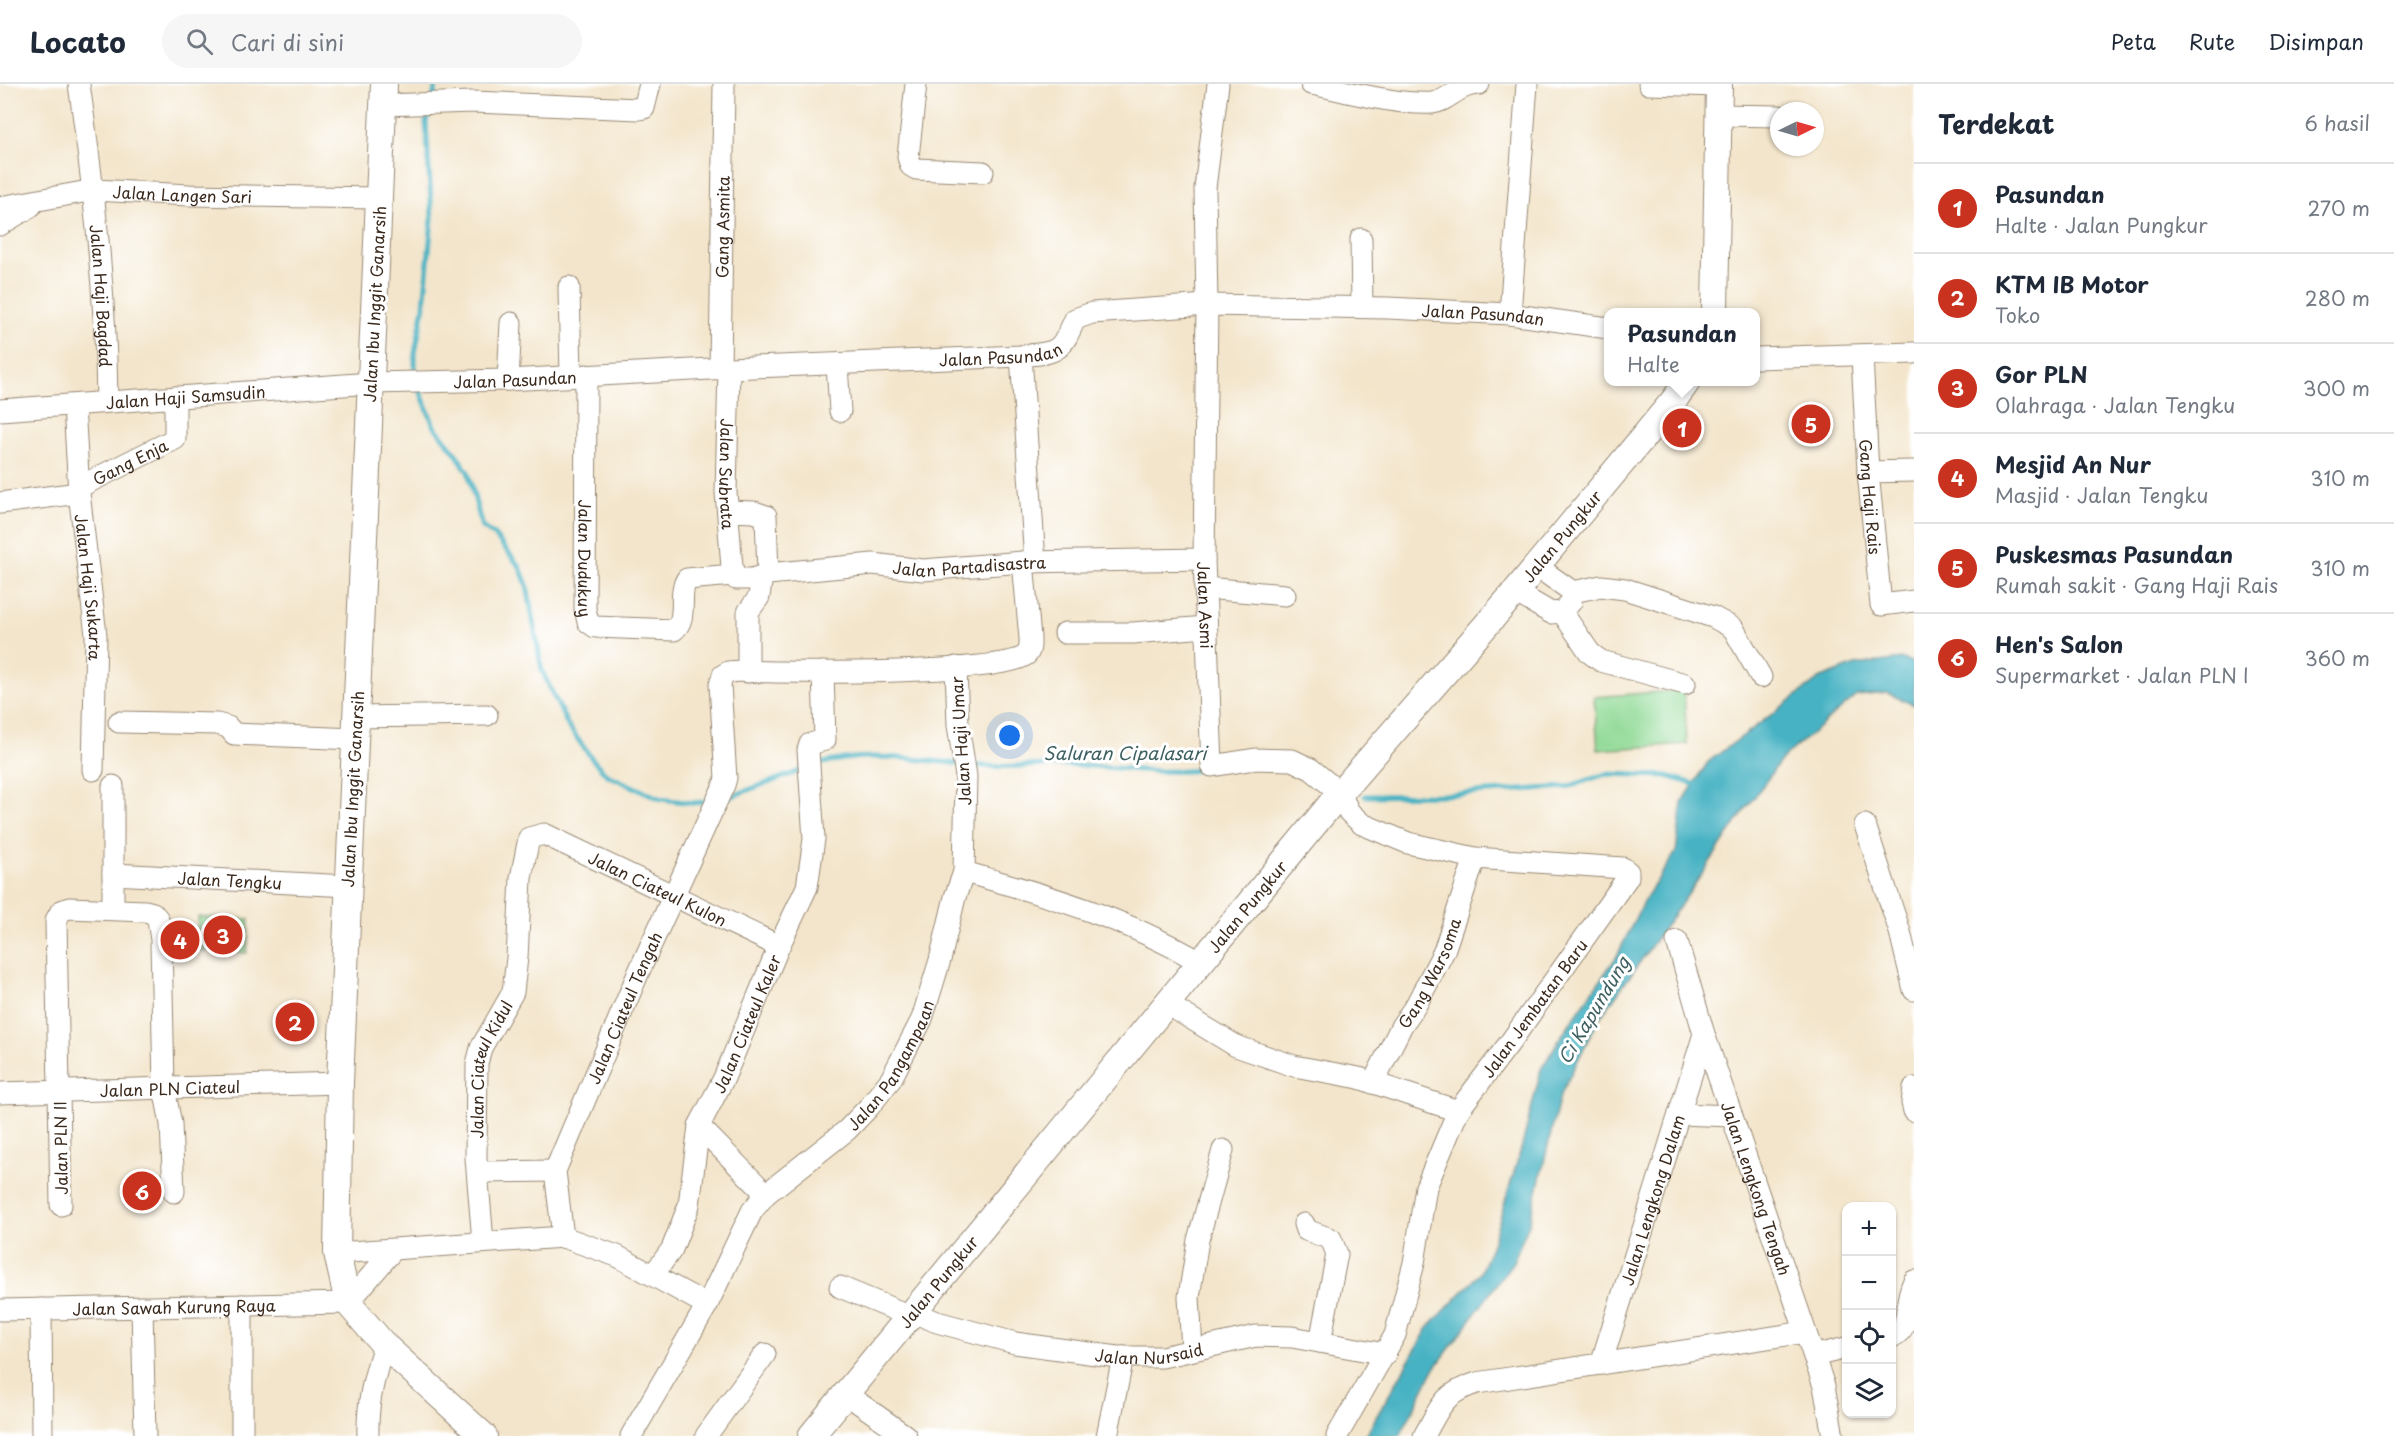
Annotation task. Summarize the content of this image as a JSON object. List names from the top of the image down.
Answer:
{
  "streets": {
    "main road": ["Jalan Ibu Inggit Ganarsih", "Jalan Pungkur"],
    "street": [
      "Jalan Langen Sari",
      "Gang Asmita",
      "Jalan Haji Bagdad",
      "Jalan Pasundan",
      "Jalan Haji Samsudin",
      "Gang Enja",
      "Jalan Subrata",
      "Gang Haji Rais",
      "Jalan Dudukuy",
      "Jalan Partadisastra",
      "Jalan Haji Sukarta",
      "Jalan Asmi",
      "Jalan Haji Umar",
      "Jalan Tengku",
      "Jalan Ciateul Kulon",
      "Gang Warsoma",
      "Jalan Ciateul Tengah",
      "Jalan Jembatan Baru",
      "Jalan Ciateul Kaler",
      "Jalan Pangampaan",
      "Jalan Ciateul Kidul",
      "Jalan PLN Ciateul",
      "Jalan PLN II",
      "Jalan Lengkong Tengah",
      "Jalan Lengkong Dalam",
      "Jalan Sawah Kurung Raya",
      "Jalan Nursaid"
    ]
  },
  "crossings": [
    ["Jalan Langen Sari", "Jalan Haji Bagdad"],
    ["Jalan Langen Sari", "Jalan Ibu Inggit Ganarsih"],
    ["Gang Asmita", "Jalan Pasundan"],
    ["Gang Asmita", "Jalan Subrata"],
    ["Jalan Haji Bagdad", "Jalan Haji Samsudin"],
    ["Jalan Ibu Inggit Ganarsih", "Jalan Pasundan"],
    ["Jalan Ibu Inggit Ganarsih", "Jalan Haji Samsudin"],
    ["Jalan Ibu Inggit Ganarsih", "Jalan Tengku"],
    ["Jalan Ibu Inggit Ganarsih", "Jalan PLN Ciateul"],
    ["Jalan Ibu Inggit Ganarsih", "Jalan Sawah Kurung Raya"],
    ["Jalan Pasundan", "Jalan Haji Samsudin"],
    ["Jalan Pasundan", "Jalan Subrata"],
    ["Jalan Pasundan", "Jalan Dudukuy"],
    ["Jalan Pasundan", "Jalan Asmi"],
    ["Jalan Pasundan", "Jalan Haji Umar"],
    ["Jalan Haji Samsudin", "Gang Enja"],
    ["Jalan Haji Samsudin", "Jalan Haji Sukarta"],
    ["Gang Enja", "Jalan Haji Sukarta"],
    ["Jalan Subrata", "Jalan Dudukuy"],
    ["Jalan Subrata", "Jalan Partadisastra"],
    ["Jalan Pungkur", "Jalan Asmi"],
    ["Jalan Pungkur", "Jalan Jembatan Baru"],
    ["Jalan Pungkur", "Jalan Nursaid"],
    ["Jalan Dudukuy", "Jalan Partadisastra"],
    ["Jalan Partadisastra", "Jalan Asmi"],
    ["Jalan Partadisastra", "Jalan Haji Umar"],
    ["Jalan Asmi", "Jalan Jembatan Baru"],
    ["Jalan Haji Umar", "Jalan Pangampaan"],
    ["Jalan Ciateul Kulon", "Jalan Ciateul Tengah"],
    ["Jalan Ciateul Kulon", "Jalan Ciateul Kaler"],
    ["Jalan Ciateul Kulon", "Jalan Ciateul Kidul"],
    ["Gang Warsoma", "Jalan Jembatan Baru"],
    ["Jalan Jembatan Baru", "Jalan Nursaid"],
    ["Jalan PLN Ciateul", "Jalan PLN II"],
    ["Jalan Lengkong Tengah", "Jalan Lengkong Dalam"]
  ],
  "water": ["Saluran Cipalasari", "Ci Kapundung"],
  "north": "right",
  "page": {
    "header": "Locato",
    "search": "Cari di sini",
    "nav": ["Peta", "Rute", "Disimpan"],
    "heading": ["Terdekat", "6 hasil"],
    "list": [
      {
        "mark": "1",
        "name": "Pasundan",
        "note": "Halte · Jalan Pungkur",
        "value": "270 m"
      },
      {
        "mark": "2",
        "name": "KTM IB Motor",
        "note": "Toko",
        "value": "280 m"
      },
      {
        "mark": "3",
        "name": "Gor PLN",
        "note": "Olahraga · Jalan Tengku",
        "value": "300 m"
      },
      {
        "mark": "4",
        "name": "Mesjid An Nur",
        "note": "Masjid · Jalan Tengku",
        "value": "310 m"
      },
      {
        "mark": "5",
        "name": "Puskesmas Pasundan",
        "note": "Rumah sakit · Gang Haji Rais",
        "value": "310 m"
      },
      {
        "mark": "6",
        "name": "Hen's Salon",
        "note": "Supermarket · Jalan PLN I",
        "value": "360 m"
      }
    ],
    "popup": ["Pasundan", "Halte"],
    "pins": [
      "5",
      "1",
      "3",
      "4",
      "2",
      "6"
    ],
    "map_buttons": ["+", "−"]
  }
}
